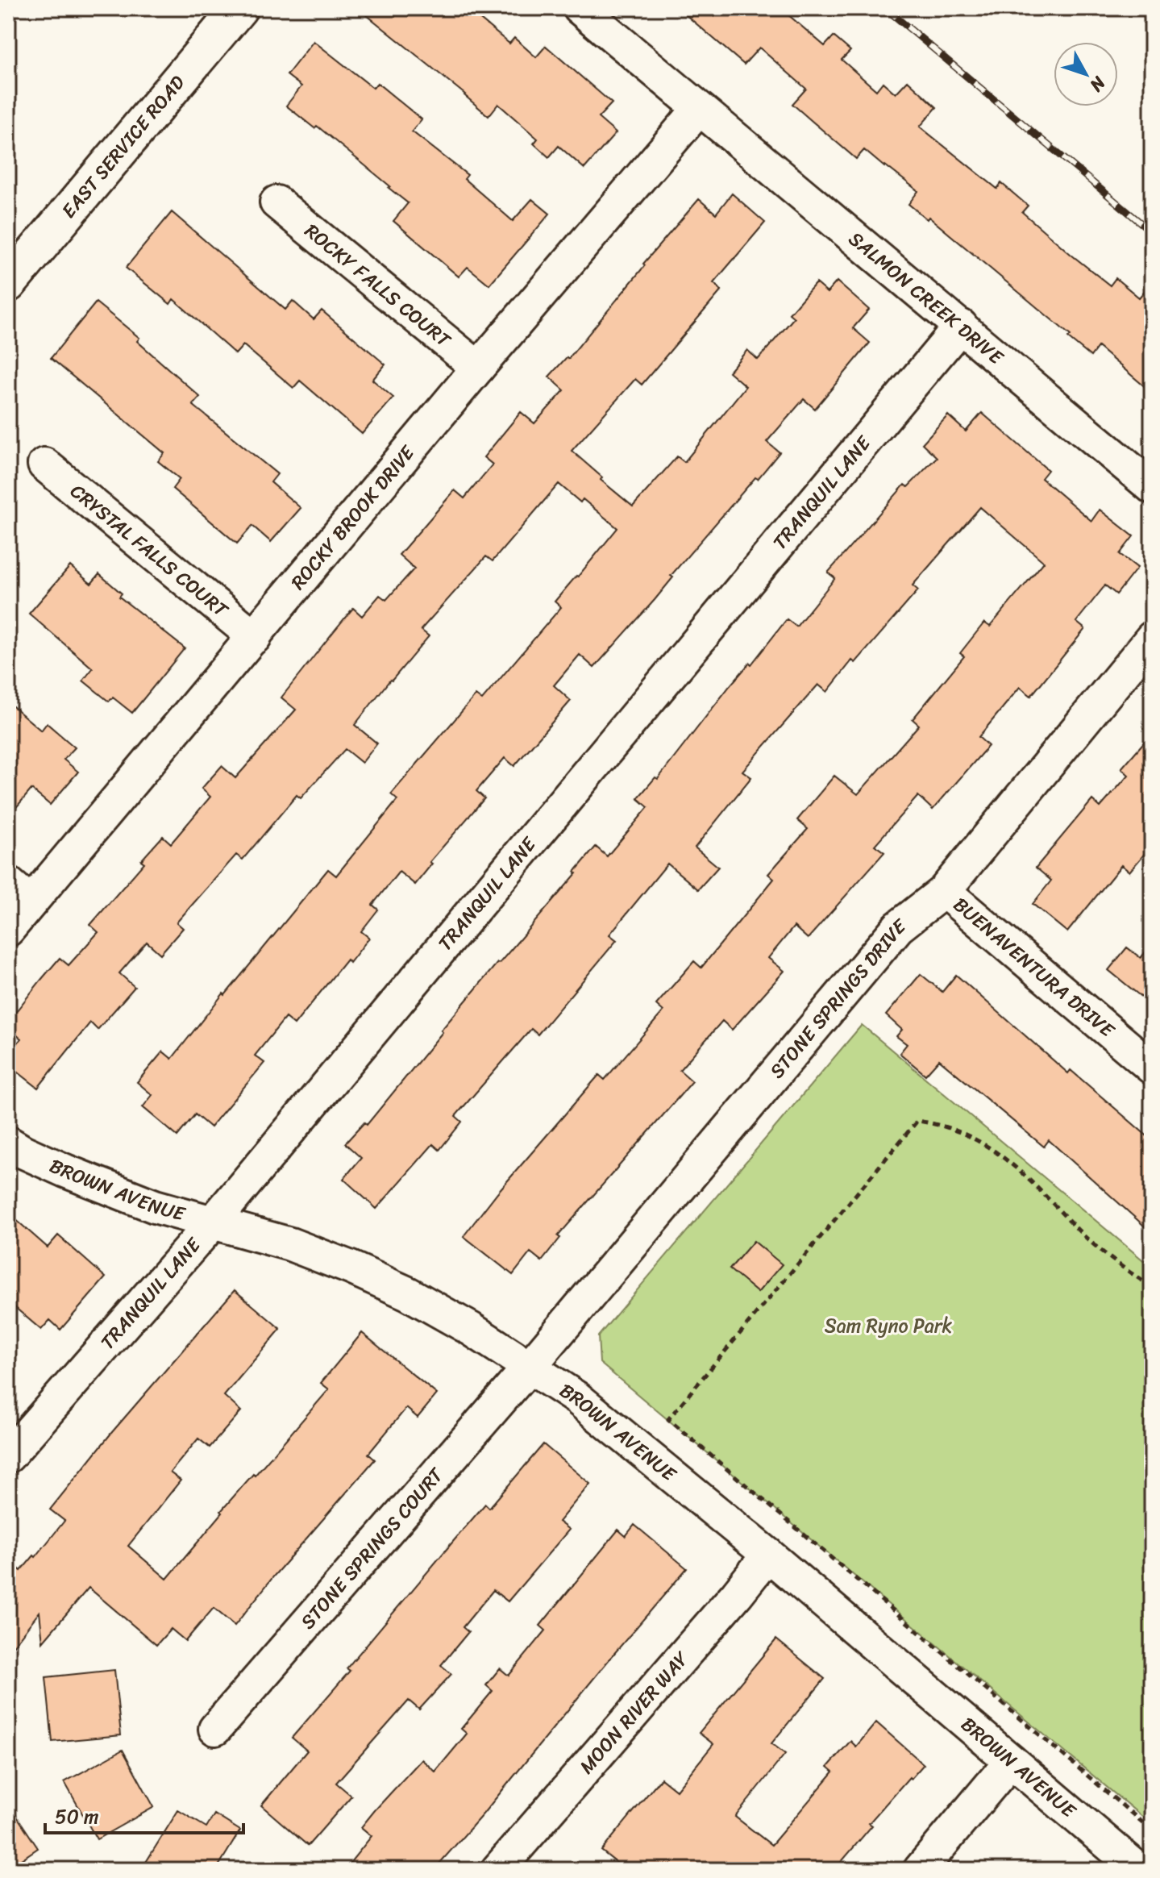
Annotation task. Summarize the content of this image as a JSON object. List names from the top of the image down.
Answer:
{
  "streets": {
    "street": [
      "EAST SERVICE ROAD",
      "ROCKY FALLS COURT",
      "SALMON CREEK DRIVE",
      "TRANQUIL LANE",
      "ROCKY BROOK DRIVE",
      "CRYSTAL FALLS COURT",
      "BUENAVENTURA DRIVE",
      "STONE SPRINGS DRIVE",
      "BROWN AVENUE",
      "STONE SPRINGS COURT",
      "MOON RIVER WAY"
    ]
  },
  "crossings": [
    ["ROCKY FALLS COURT", "ROCKY BROOK DRIVE"],
    ["SALMON CREEK DRIVE", "TRANQUIL LANE"],
    ["SALMON CREEK DRIVE", "ROCKY BROOK DRIVE"],
    ["TRANQUIL LANE", "BROWN AVENUE"],
    ["ROCKY BROOK DRIVE", "CRYSTAL FALLS COURT"],
    ["BUENAVENTURA DRIVE", "STONE SPRINGS DRIVE"],
    ["STONE SPRINGS DRIVE", "BROWN AVENUE"],
    ["STONE SPRINGS DRIVE", "STONE SPRINGS COURT"],
    ["BROWN AVENUE", "STONE SPRINGS COURT"],
    ["BROWN AVENUE", "MOON RIVER WAY"]
  ],
  "parks": ["Sam Ryno Park"],
  "scale_bar": "50 m",
  "north": "bottom right"
}
